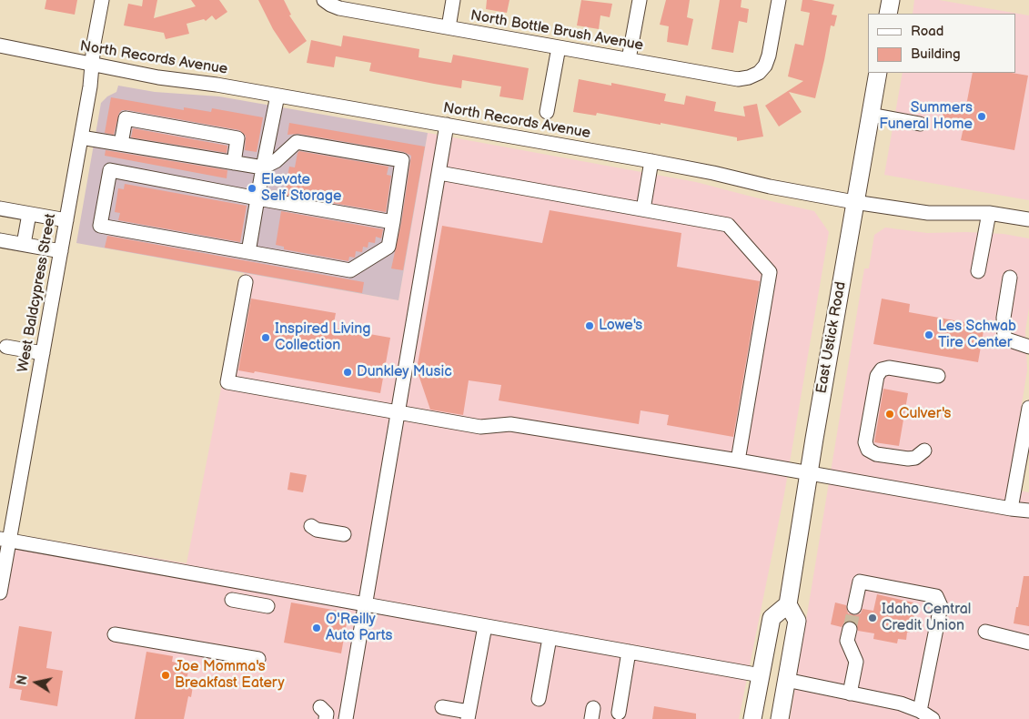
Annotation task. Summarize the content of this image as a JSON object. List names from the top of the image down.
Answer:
{
  "streets": {
    "main road": ["East Ustick Road"],
    "street": ["North Bottle Brush Avenue", "North Records Avenue", "West Baldcypress Street"]
  },
  "crossings": [
    ["North Records Avenue", "West Baldcypress Street"],
    ["North Records Avenue", "East Ustick Road"]
  ],
  "places": [
    "Summers Funeral Home",
    "Elevate Self Storage",
    "Lowe's",
    "Les Schwab Tire Center",
    "Inspired Living Collection",
    "Dunkley Music",
    "Culver's",
    "Idaho Central Credit Union",
    "O'Reilly Auto Parts",
    "Joe Momma's Breakfast Eatery"
  ],
  "legend": ["Road", "Building"],
  "north": "left"
}
